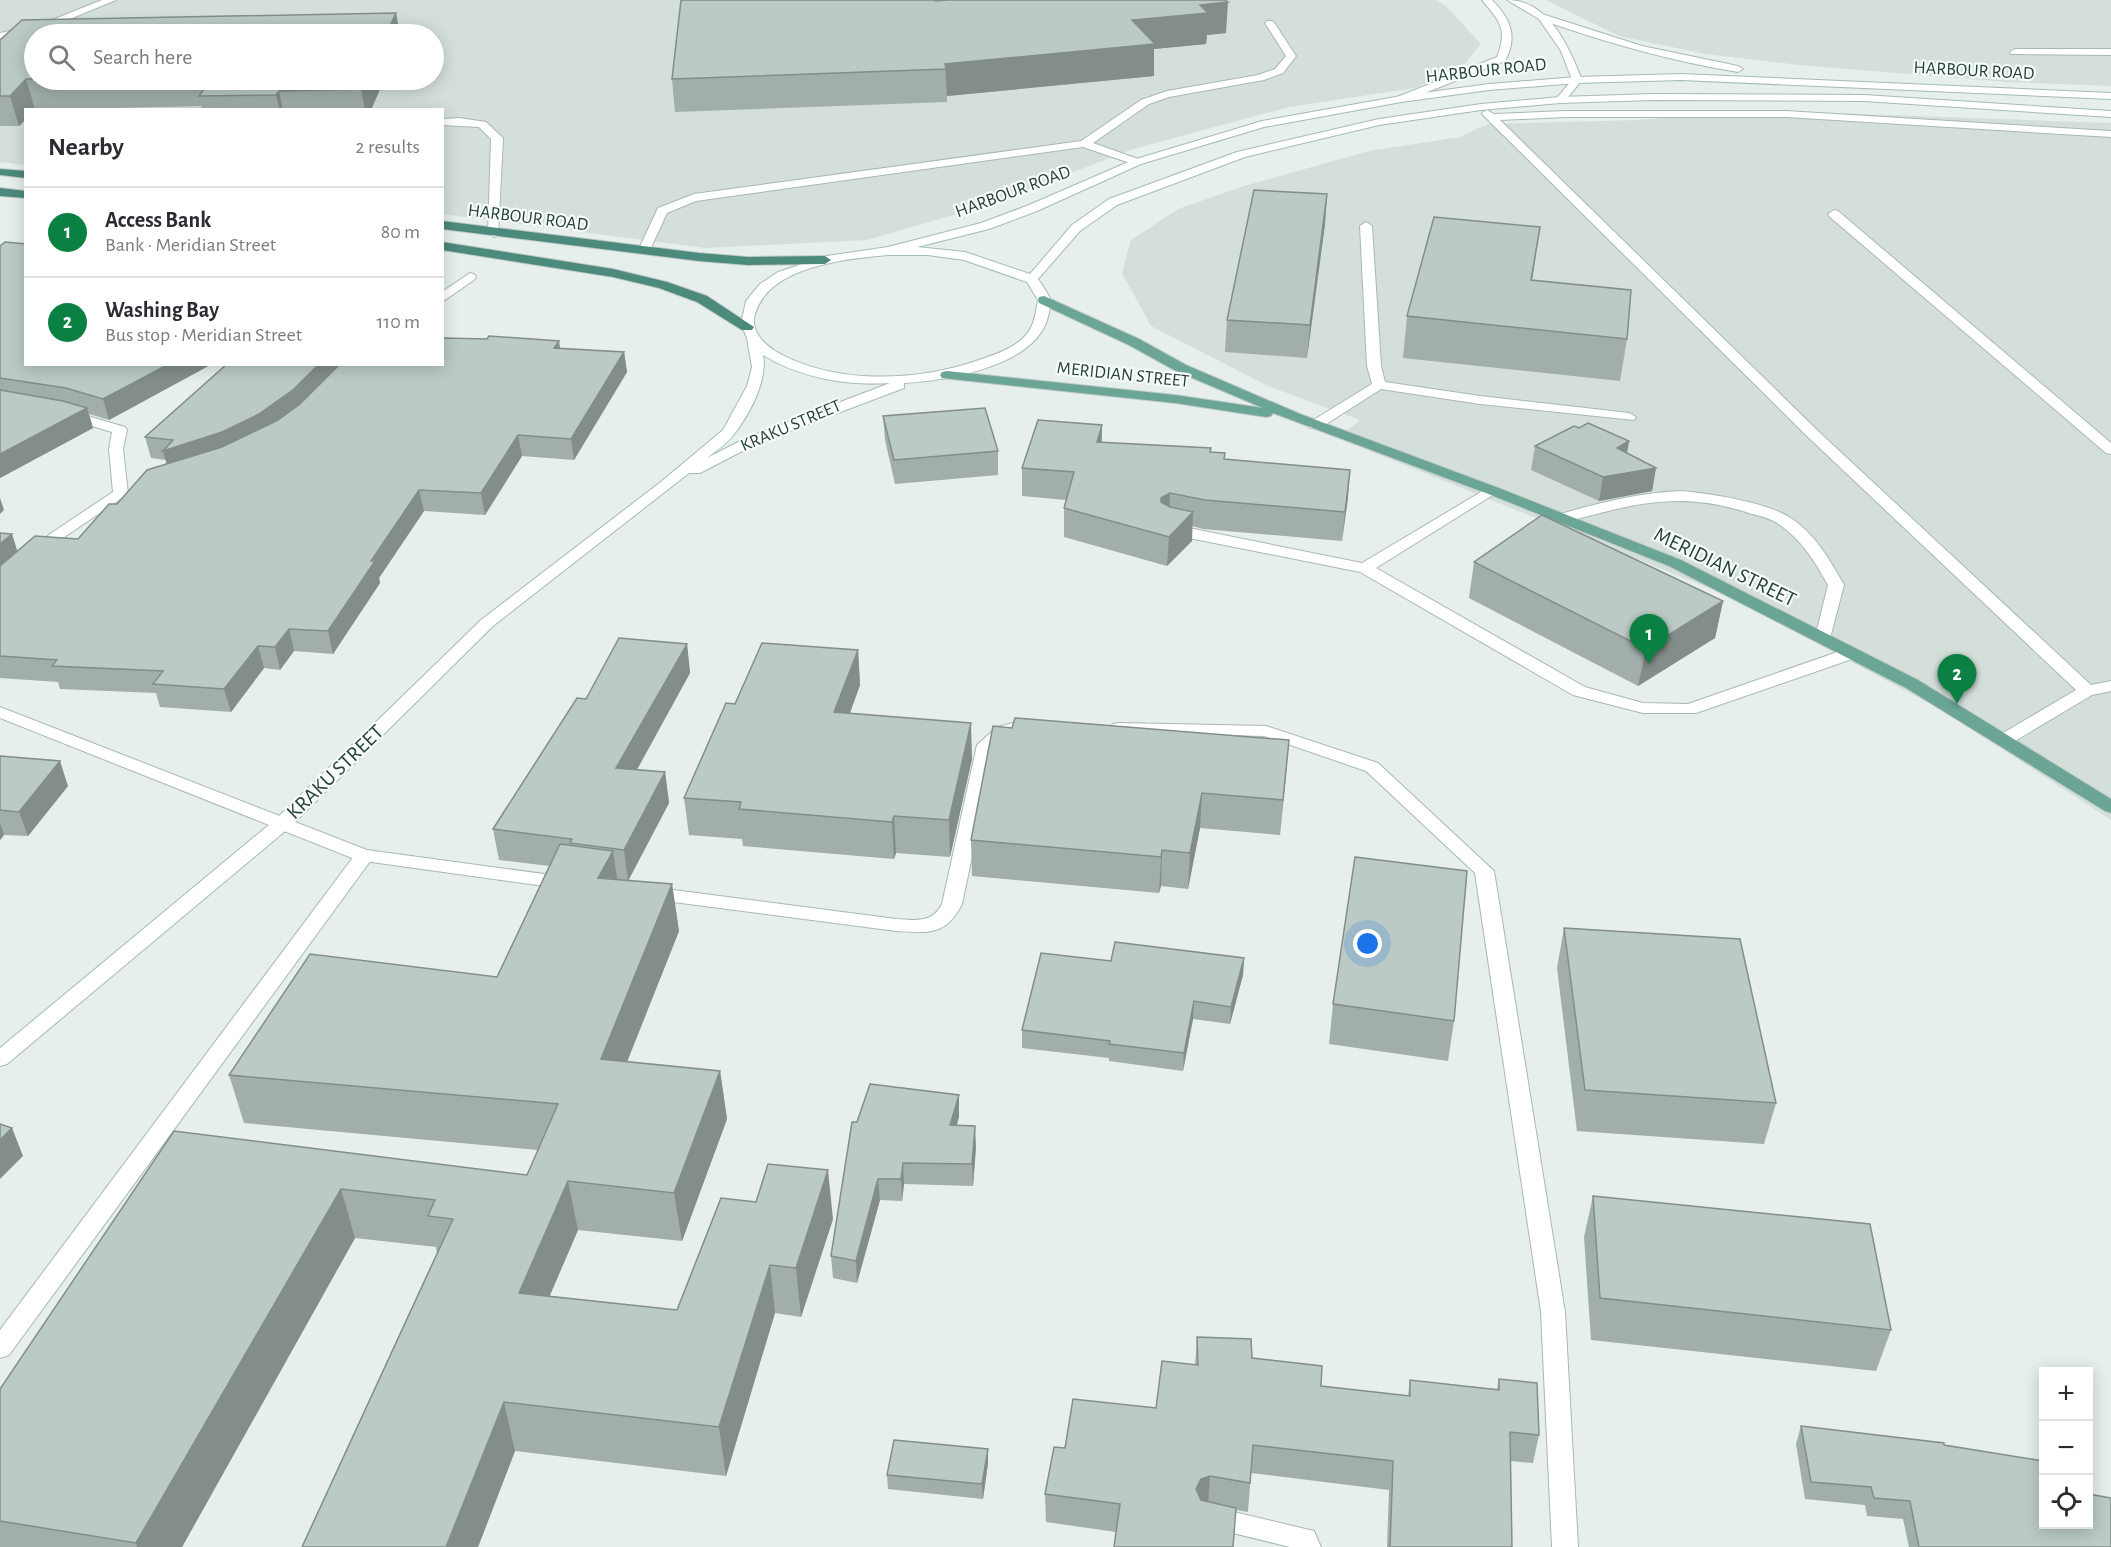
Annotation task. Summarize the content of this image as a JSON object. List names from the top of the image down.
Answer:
{
  "streets": {
    "highway": ["HARBOUR ROAD"],
    "main road": ["MERIDIAN STREET", "KRAKU STREET"]
  },
  "crossings": [
    ["HARBOUR ROAD", "KRAKU STREET"]
  ],
  "page": {
    "search": "Search here",
    "heading": ["Nearby", "2 results"],
    "list": [
      {
        "mark": "1",
        "name": "Access Bank",
        "note": "Bank · Meridian Street",
        "value": "80 m"
      },
      {
        "mark": "2",
        "name": "Washing Bay",
        "note": "Bus stop · Meridian Street",
        "value": "110 m"
      }
    ],
    "pins": ["1", "2"],
    "map_buttons": ["+", "−"]
  }
}
